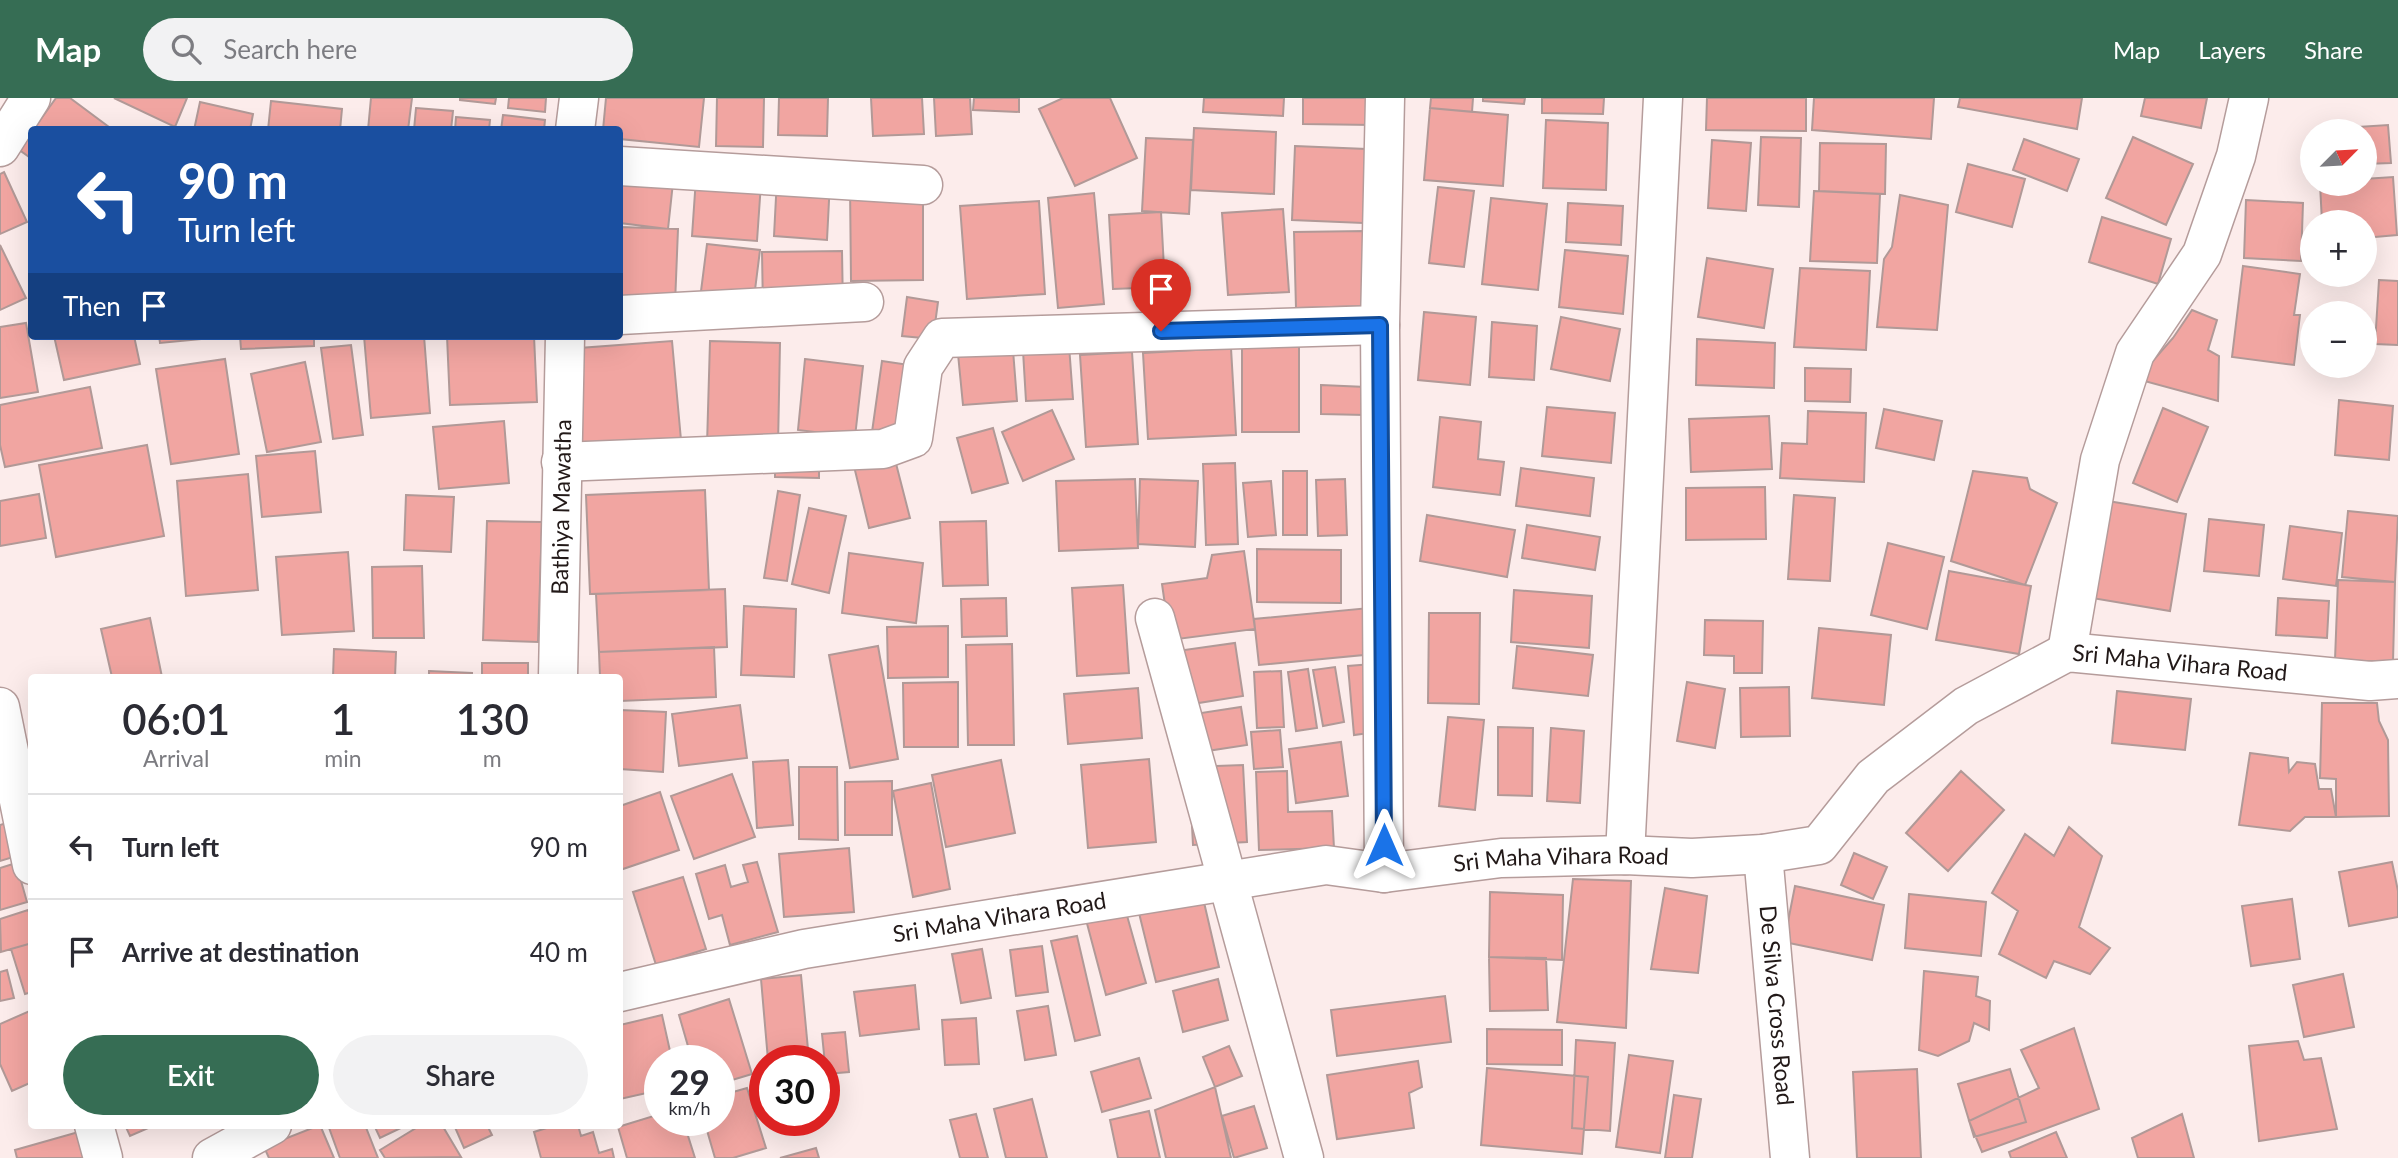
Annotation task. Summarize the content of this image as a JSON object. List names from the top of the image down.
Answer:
{
  "streets": {
    "street": ["Bathiya Mawatha", "Sri Maha Vihara Road", "De Silva Cross Road"]
  },
  "crossings": [
    ["Sri Maha Vihara Road", "De Silva Cross Road"]
  ],
  "north": "top right",
  "page": {
    "header": "Map",
    "search": "Search here",
    "nav": ["Map", "Layers", "Share"],
    "map_buttons": ["+", "−"],
    "turn": ["90 m", "Turn left"],
    "then": "Then",
    "eta": [
      "06:01",
      "Arrival",
      "1",
      "min",
      "130",
      "m"
    ],
    "list": [
      {
        "name": "Turn left",
        "value": "90 m"
      },
      {
        "name": "Arrive at destination",
        "value": "40 m"
      }
    ],
    "buttons": ["Exit", "Share"],
    "speed": "29 km/h",
    "limit": "30"
  }
}
